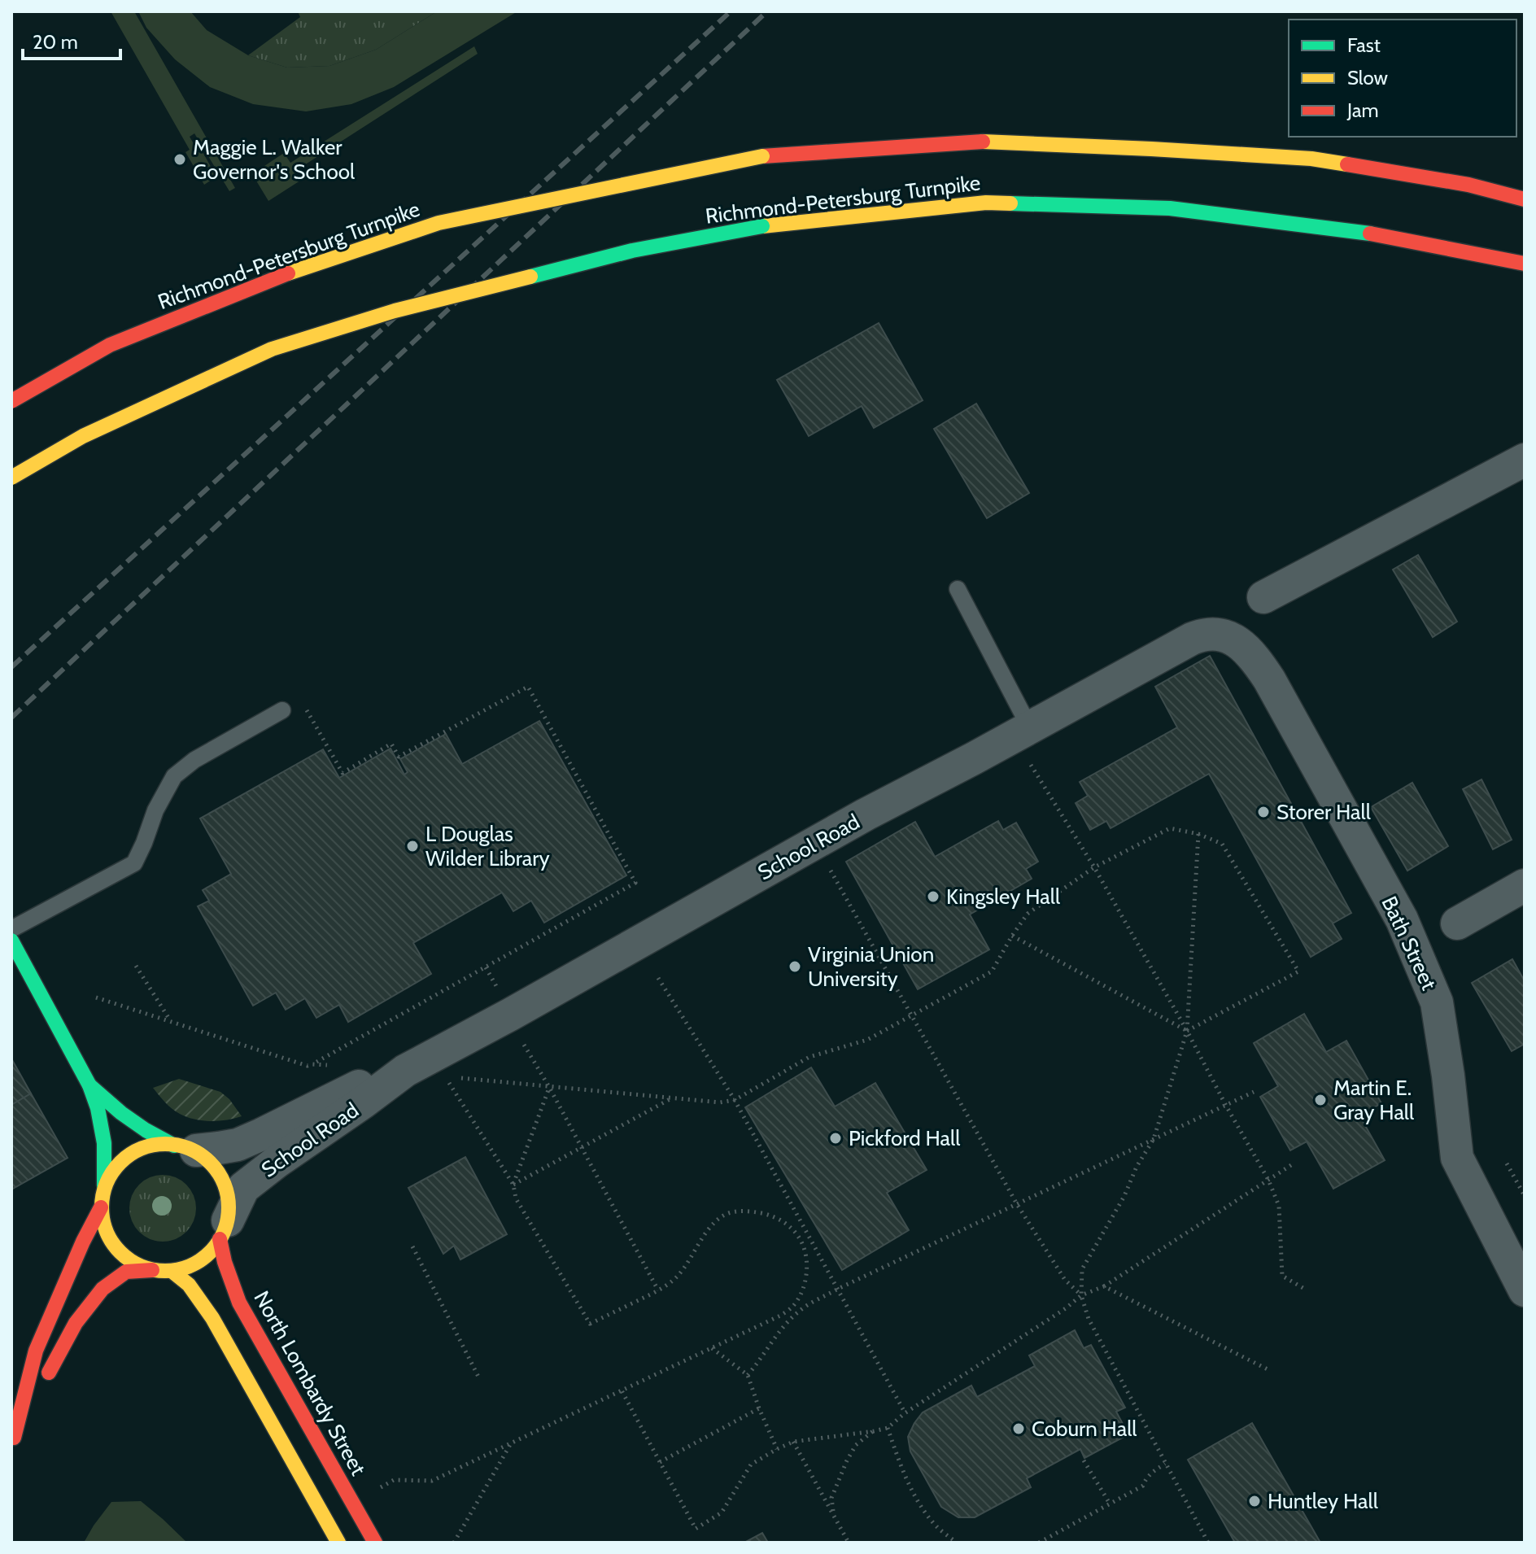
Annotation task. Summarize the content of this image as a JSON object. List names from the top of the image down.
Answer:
{
  "streets": {
    "main road": ["Richmond-Petersburg Turnpike", "North Lombardy Street"],
    "street": ["School Road", "Bath Street"]
  },
  "crossings": [
    ["School Road", "Bath Street"],
    ["School Road", "North Lombardy Street"]
  ],
  "places": [
    "Maggie L. Walker Governor's School",
    "Storer Hall",
    "L Douglas Wilder Library",
    "Kingsley Hall",
    "Virginia Union University",
    "Martin E. Gray Hall",
    "Pickford Hall",
    "Coburn Hall",
    "Huntley Hall"
  ],
  "legend": ["Fast", "Slow", "Jam"],
  "scale_bar": "20 m"
}
